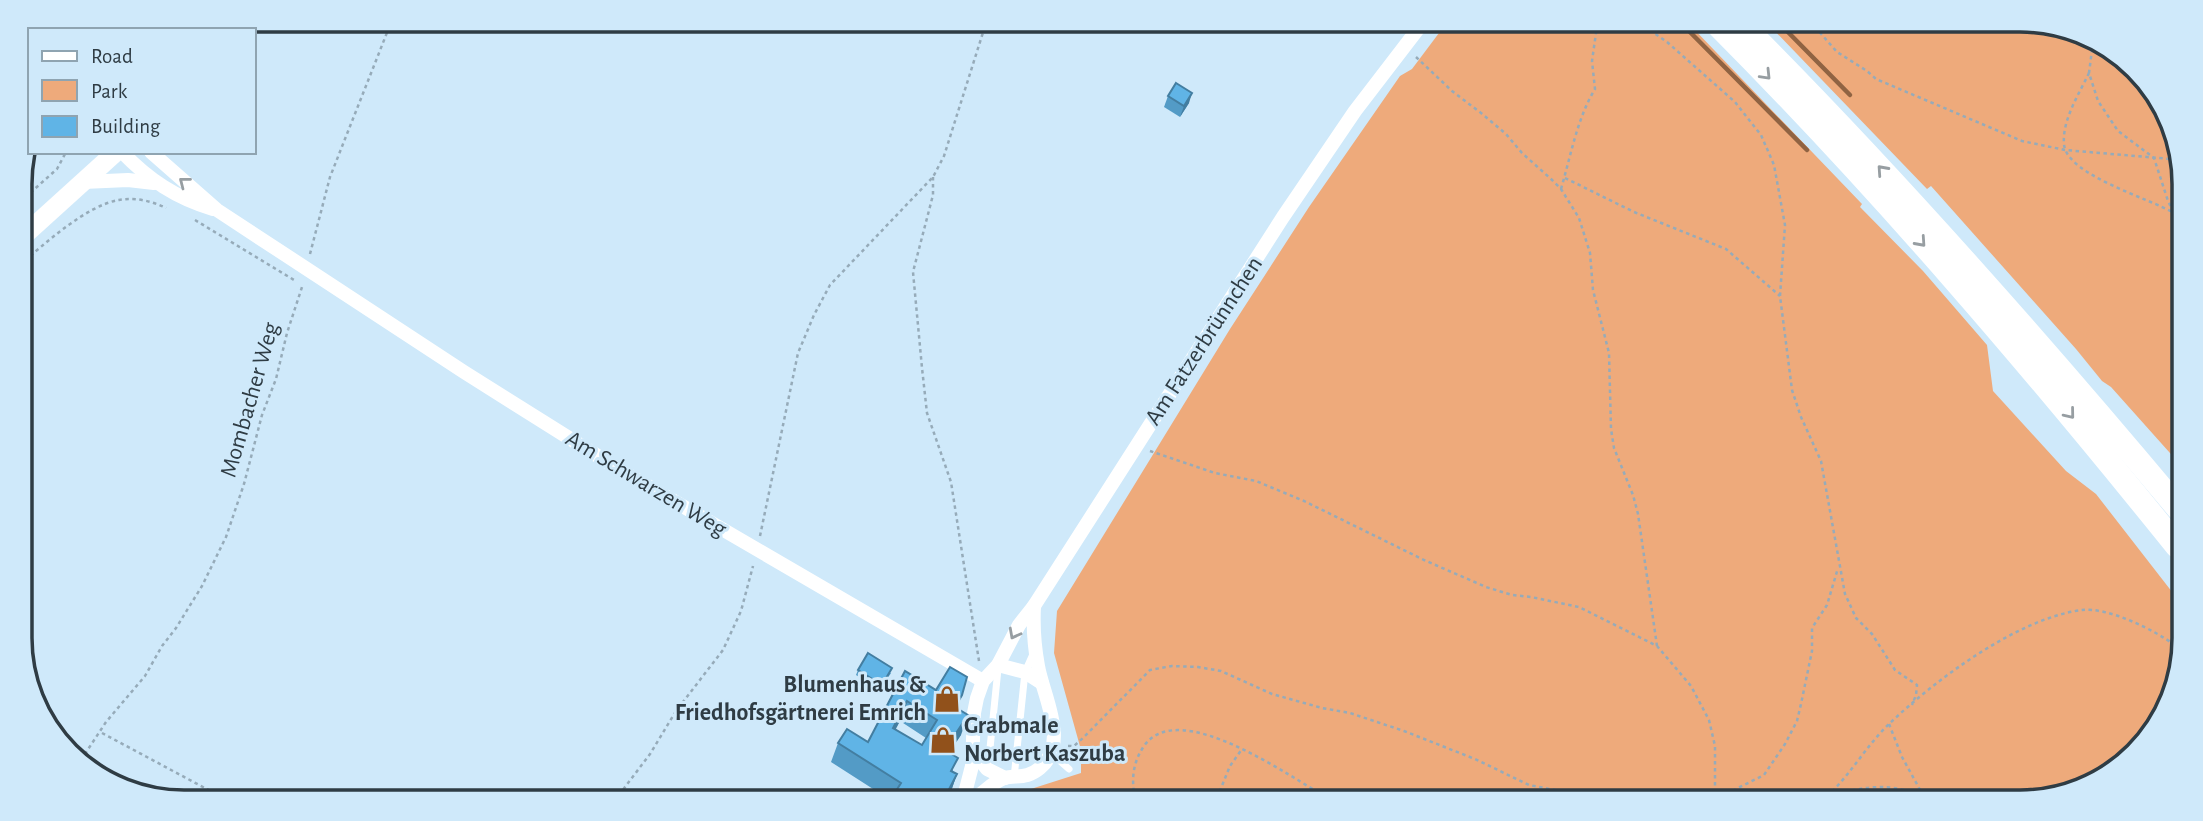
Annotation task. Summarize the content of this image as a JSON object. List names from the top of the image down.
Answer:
{
  "streets": {
    "street": ["Am Fatzerbrünnchen", "Am Schwarzen Weg"],
    "path": ["Mombacher Weg"]
  },
  "crossings": [
    ["Am Fatzerbrünnchen", "Am Schwarzen Weg"],
    ["Mombacher Weg", "Am Schwarzen Weg"]
  ],
  "places": {
    "shop": ["Blumenhaus & Friedhofsgärtnerei Emrich", "Grabmale Norbert Kaszuba"]
  },
  "legend": ["Road", "Park", "Building"]
}
